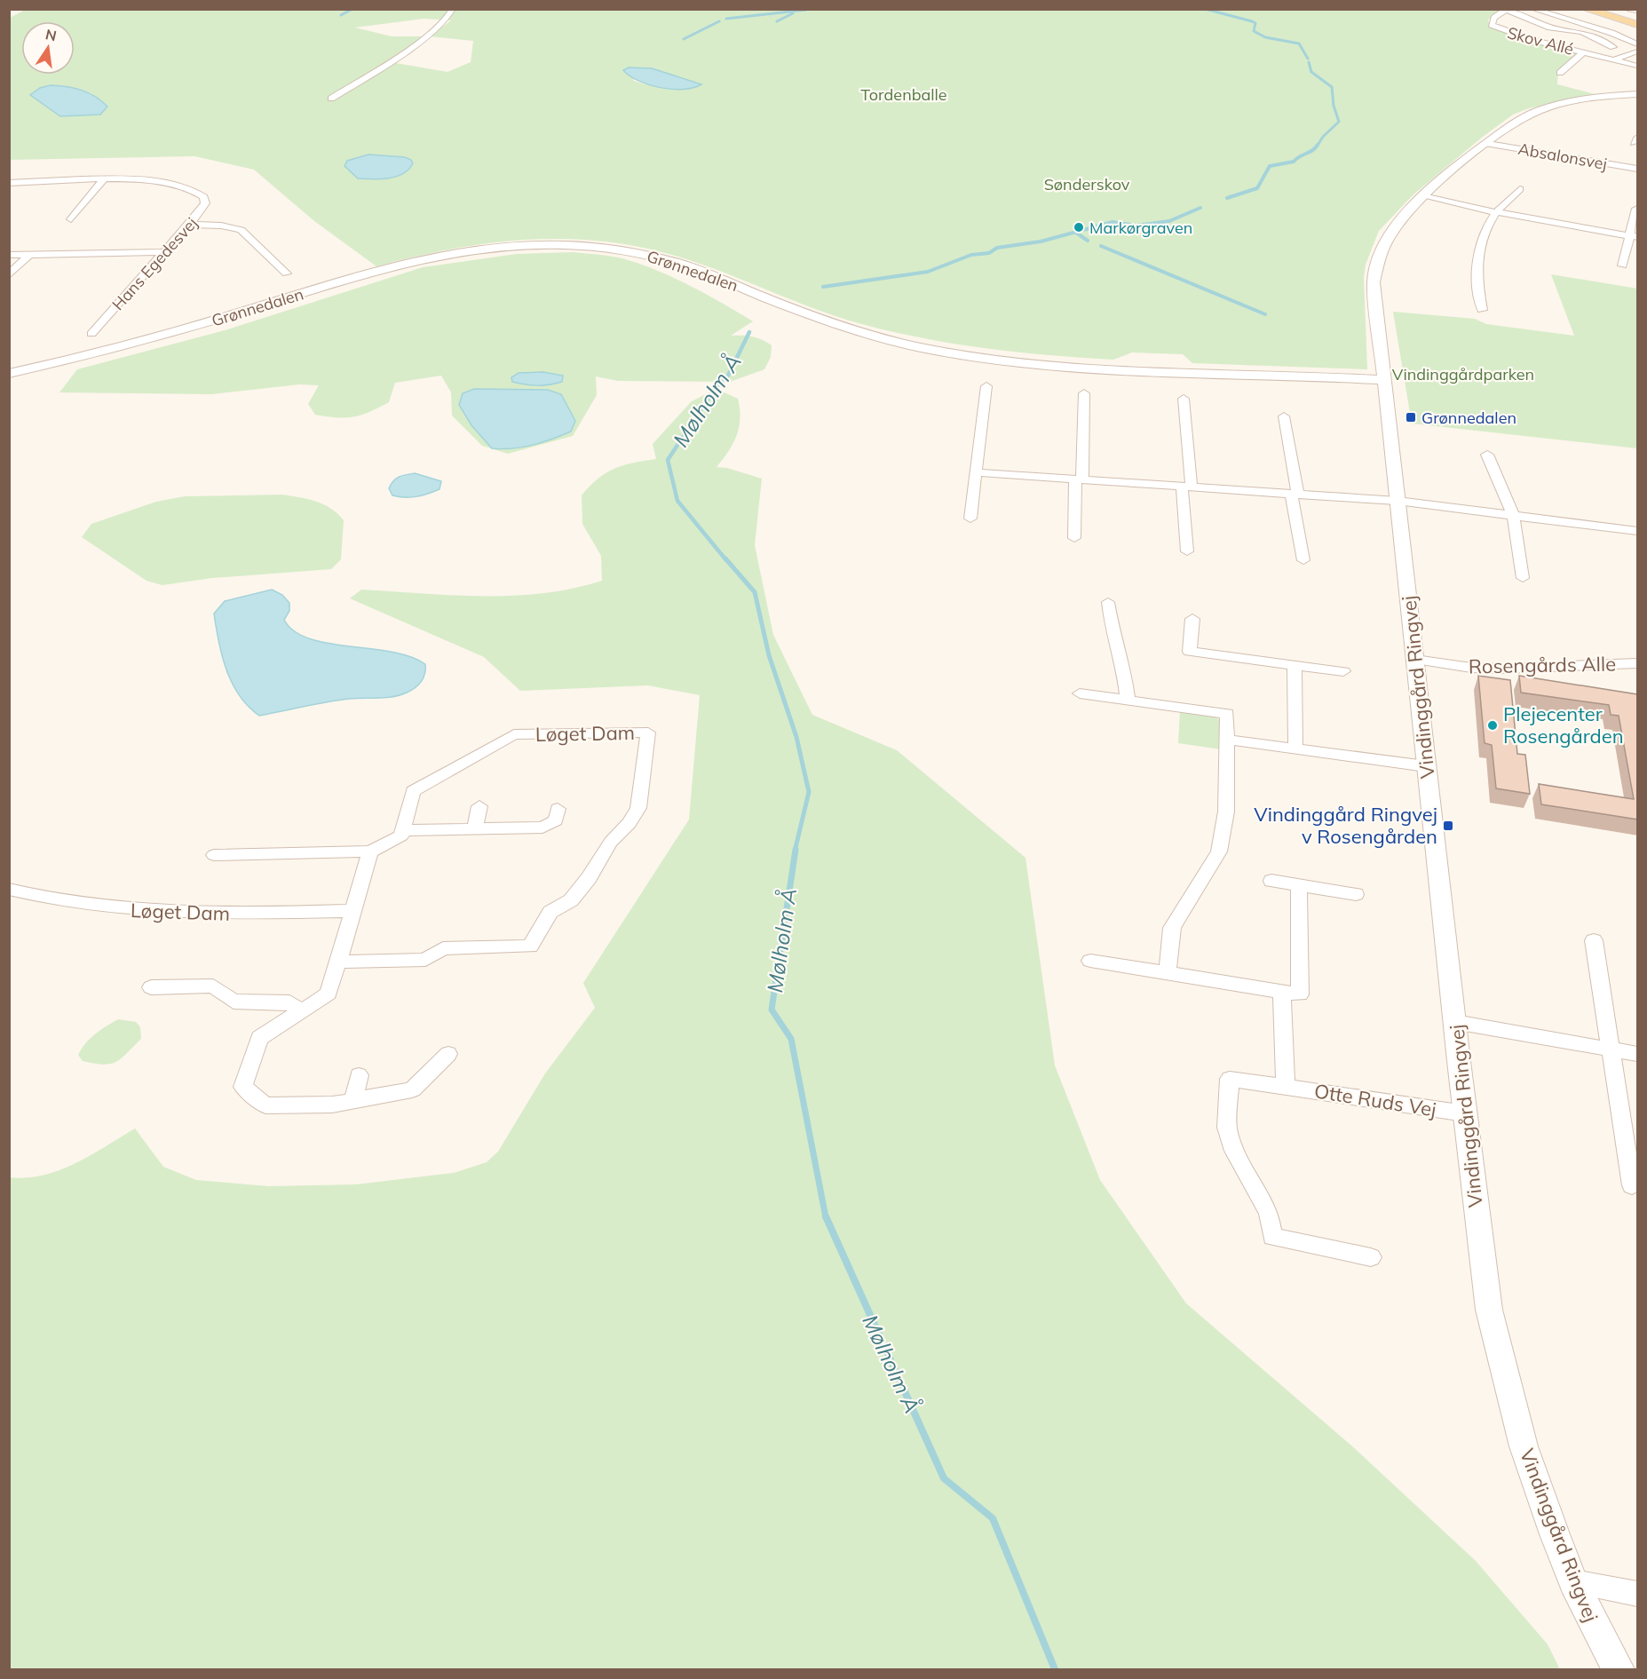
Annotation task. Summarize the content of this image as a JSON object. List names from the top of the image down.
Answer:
{
  "streets": {
    "street": [
      "Skov Allé",
      "Absalonsvej",
      "Hans Egedesvej",
      "Grønnedalen",
      "Rosengårds Alle",
      "Vindinggård Ringvej",
      "Løget Dam",
      "Otte Ruds Vej"
    ]
  },
  "crossings": [
    ["Absalonsvej", "Vindinggård Ringvej"],
    ["Grønnedalen", "Vindinggård Ringvej"],
    ["Rosengårds Alle", "Vindinggård Ringvej"],
    ["Vindinggård Ringvej", "Otte Ruds Vej"]
  ],
  "water": ["Mølholm Å"],
  "parks": ["Tordenballe", "Sønderskov", "Vindinggårdparken"],
  "places": {
    "other": ["Markørgraven", "Plejecenter Rosengården"],
    "transit": ["Grønnedalen", "Vindinggård Ringvej v Rosengården"]
  },
  "north": "top"
}
